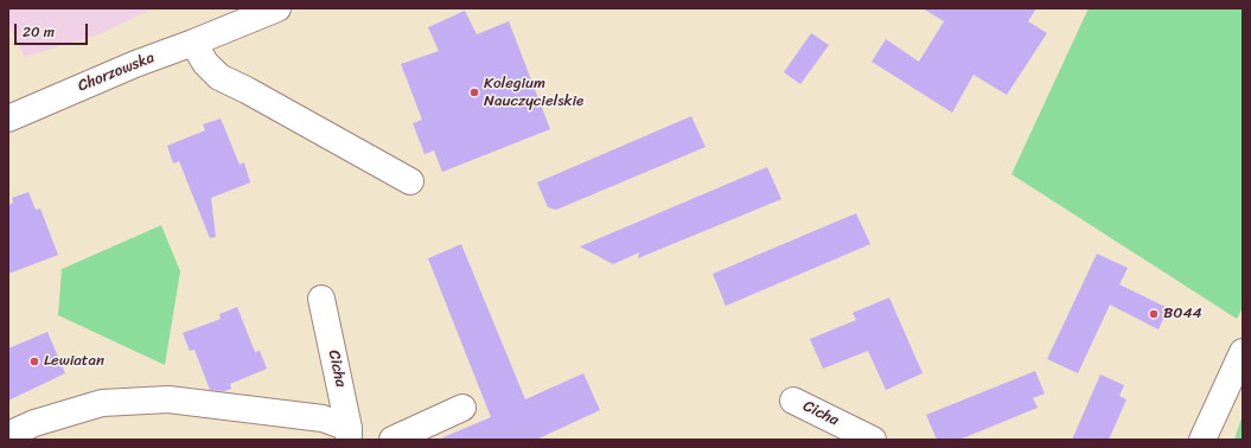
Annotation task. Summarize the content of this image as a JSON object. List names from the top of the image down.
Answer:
{
  "streets": {
    "street": ["Chorzowska", "Cicha"]
  },
  "places": ["Kolegium Nauczycielskie", "B044", "Lewiatan"],
  "scale_bar": "20 m"
}
